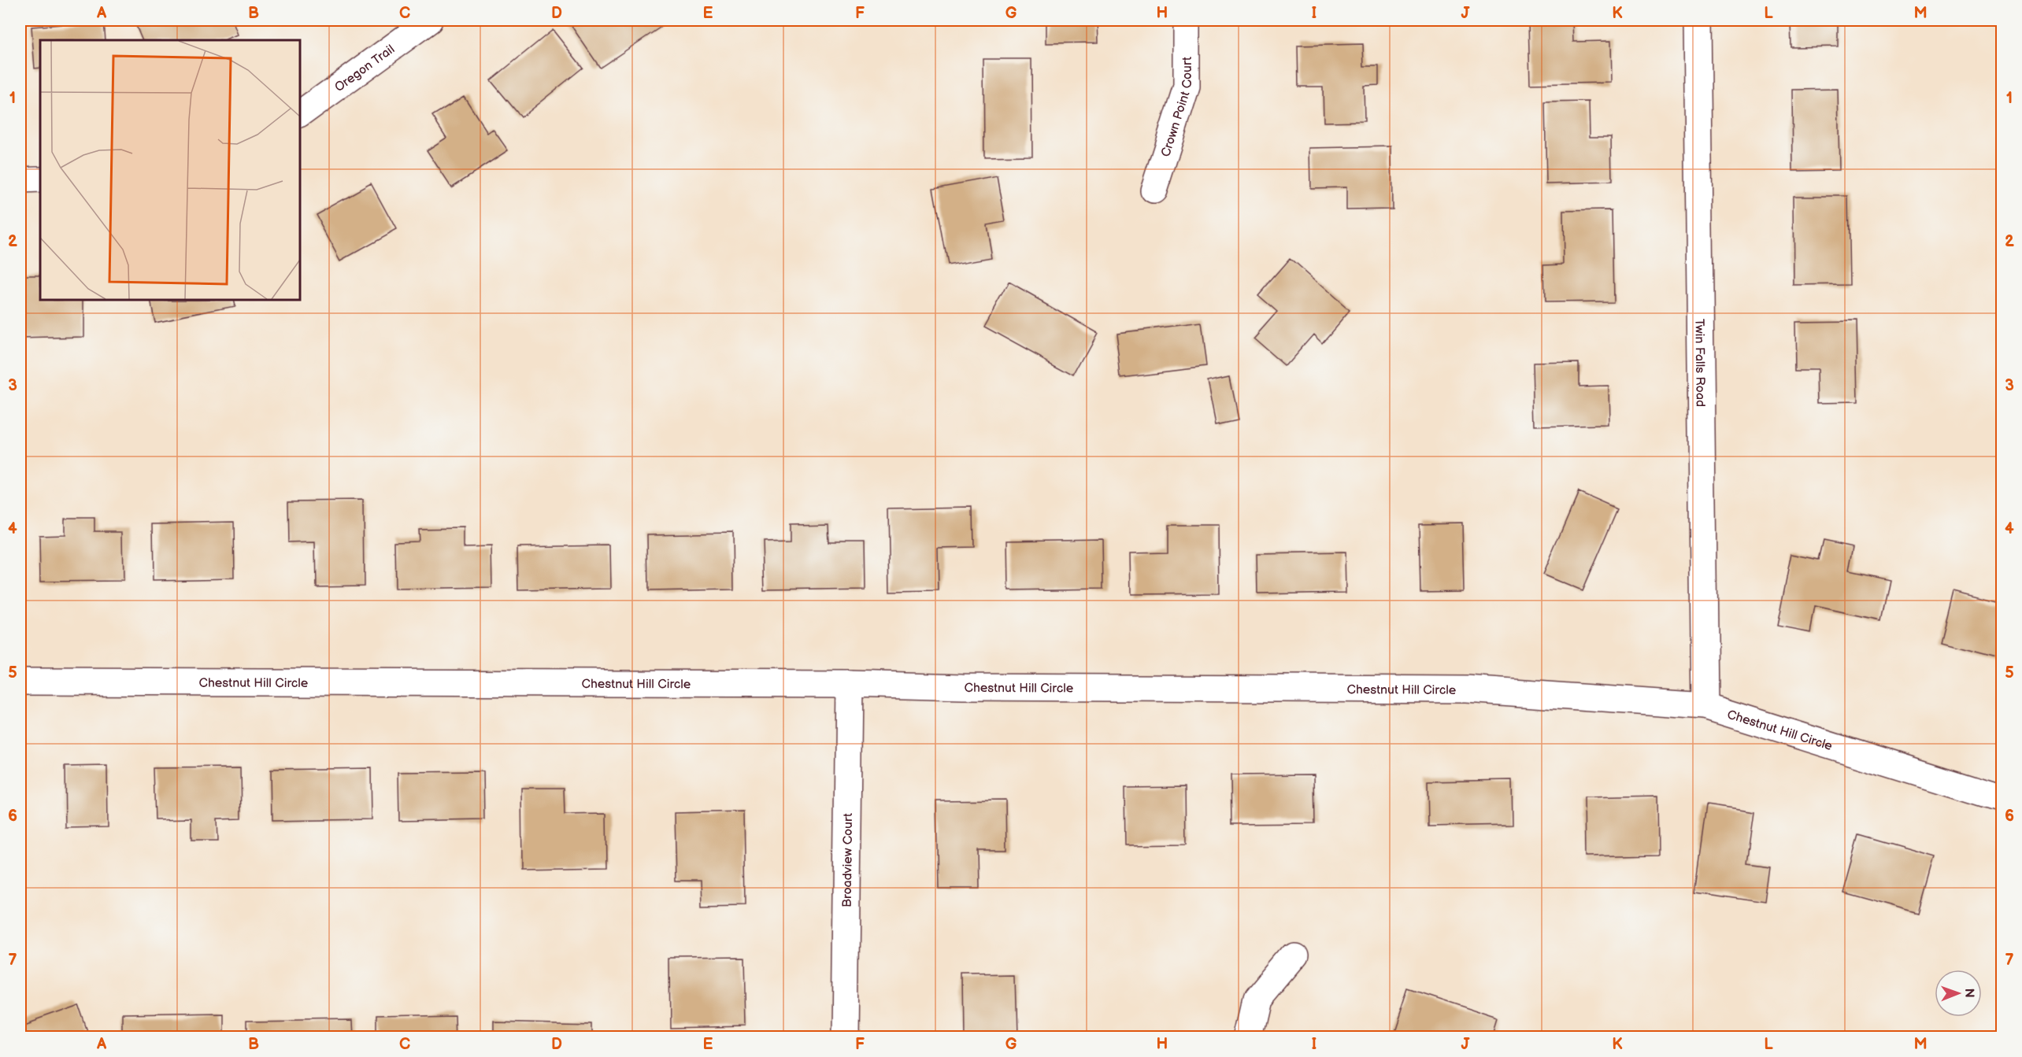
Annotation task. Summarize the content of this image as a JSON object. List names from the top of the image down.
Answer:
{
  "streets": {
    "street": [
      "Oregon Trail",
      "Crown Point Court",
      "Twin Falls Road",
      "Chestnut Hill Circle",
      "Broadview Court"
    ]
  },
  "crossings": [
    ["Twin Falls Road", "Chestnut Hill Circle"],
    ["Chestnut Hill Circle", "Broadview Court"]
  ],
  "north": "right",
  "grid": {
    "columns": [
      "A",
      "B",
      "C",
      "D",
      "E",
      "F",
      "G",
      "H",
      "I",
      "J",
      "K",
      "L",
      "M"
    ],
    "rows": [
      "1",
      "2",
      "3",
      "4",
      "5",
      "6",
      "7"
    ]
  }
}
